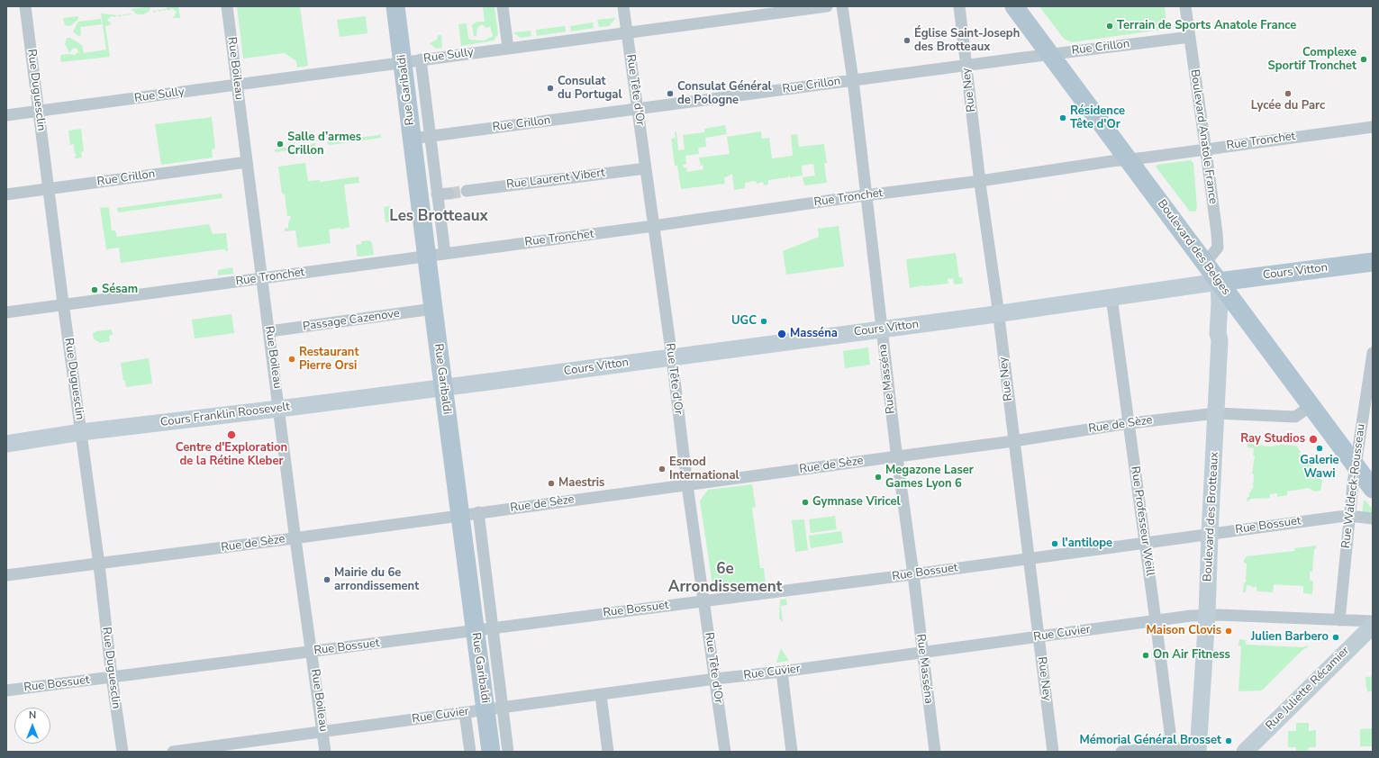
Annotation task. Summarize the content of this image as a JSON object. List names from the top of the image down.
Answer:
{
  "streets": {
    "main road": [
      "Rue Garibaldi",
      "Boulevard des Belges",
      "Cours Vitton",
      "Cours Franklin Roosevelt",
      "Boulevard des Brotteaux",
      "Rue Juliette Récamier"
    ],
    "street": [
      "Rue Crillon",
      "Rue Sully",
      "Rue Boileau",
      "Rue Duguesclin",
      "Rue Tête d'Or",
      "Rue Ney",
      "Boulevard Anatole France",
      "Rue Tronchet",
      "Rue Laurent Vibert",
      "Passage Cazenove",
      "Rue Masséna",
      "Rue de Sèze",
      "Rue Waldeck-Rousseau",
      "Rue Professeur Weill",
      "Rue Bossuet",
      "Rue Cuvier"
    ]
  },
  "crossings": [
    ["Rue Crillon", "Rue Boileau"],
    ["Rue Crillon", "Rue Duguesclin"],
    ["Rue Crillon", "Rue Garibaldi"],
    ["Rue Crillon", "Rue Tête d'Or"],
    ["Rue Crillon", "Rue Ney"],
    ["Rue Crillon", "Boulevard Anatole France"],
    ["Rue Crillon", "Boulevard des Belges"],
    ["Rue Crillon", "Rue Masséna"],
    ["Rue Sully", "Rue Boileau"],
    ["Rue Sully", "Rue Duguesclin"],
    ["Rue Sully", "Rue Garibaldi"],
    ["Rue Sully", "Rue Tête d'Or"],
    ["Rue Boileau", "Rue Tronchet"],
    ["Rue Boileau", "Passage Cazenove"],
    ["Rue Boileau", "Cours Franklin Roosevelt"],
    ["Rue Boileau", "Rue de Sèze"],
    ["Rue Boileau", "Rue Bossuet"],
    ["Rue Boileau", "Rue Cuvier"],
    ["Rue Duguesclin", "Rue Tronchet"],
    ["Rue Duguesclin", "Cours Franklin Roosevelt"],
    ["Rue Duguesclin", "Rue de Sèze"],
    ["Rue Duguesclin", "Rue Bossuet"],
    ["Rue Garibaldi", "Rue Tronchet"],
    ["Rue Garibaldi", "Cours Vitton"],
    ["Rue Garibaldi", "Passage Cazenove"],
    ["Rue Garibaldi", "Cours Franklin Roosevelt"],
    ["Rue Garibaldi", "Rue de Sèze"],
    ["Rue Garibaldi", "Rue Bossuet"],
    ["Rue Garibaldi", "Rue Cuvier"],
    ["Rue Tête d'Or", "Rue Tronchet"],
    ["Rue Tête d'Or", "Rue Laurent Vibert"],
    ["Rue Tête d'Or", "Cours Vitton"],
    ["Rue Tête d'Or", "Rue de Sèze"],
    ["Rue Tête d'Or", "Rue Bossuet"],
    ["Rue Tête d'Or", "Rue Cuvier"],
    ["Rue Ney", "Rue Tronchet"],
    ["Rue Ney", "Cours Vitton"],
    ["Rue Ney", "Rue de Sèze"],
    ["Rue Ney", "Rue Bossuet"],
    ["Rue Ney", "Rue Cuvier"],
    ["Boulevard Anatole France", "Rue Tronchet"],
    ["Boulevard Anatole France", "Boulevard des Belges"],
    ["Rue Tronchet", "Boulevard des Belges"],
    ["Rue Tronchet", "Rue Masséna"],
    ["Boulevard des Belges", "Cours Vitton"],
    ["Boulevard des Belges", "Rue de Sèze"],
    ["Boulevard des Belges", "Rue Waldeck-Rousseau"],
    ["Boulevard des Belges", "Boulevard des Brotteaux"],
    ["Cours Vitton", "Rue Masséna"],
    ["Cours Vitton", "Cours Franklin Roosevelt"],
    ["Cours Vitton", "Boulevard des Brotteaux"],
    ["Cours Vitton", "Rue Professeur Weill"],
    ["Rue Masséna", "Rue de Sèze"],
    ["Rue Masséna", "Rue Bossuet"],
    ["Rue Masséna", "Rue Cuvier"],
    ["Rue de Sèze", "Boulevard des Brotteaux"],
    ["Rue de Sèze", "Rue Professeur Weill"],
    ["Rue Waldeck-Rousseau", "Rue Bossuet"],
    ["Rue Waldeck-Rousseau", "Rue Cuvier"],
    ["Boulevard des Brotteaux", "Rue Bossuet"],
    ["Boulevard des Brotteaux", "Rue Cuvier"],
    ["Rue Professeur Weill", "Rue Bossuet"],
    ["Rue Professeur Weill", "Rue Cuvier"]
  ],
  "districts": ["Les Brotteaux", "6e Arrondissement"],
  "places": [
    "Terrain de Sports Anatole France",
    "Église Saint-Joseph des Brotteaux",
    "Complexe Sportif Tronchet",
    "Consulat du Portugal",
    "Consulat Général de Pologne",
    "Lycée du Parc",
    "Résidence Tête d'Or",
    "Salle d’armes Crillon",
    "Sésam",
    "UGC",
    "Masséna",
    "Restaurant Pierre Orsi",
    "Centre d'Exploration de la Rétine Kleber",
    "Ray Studios",
    "Galerie Wawi",
    "Esmod International",
    "Megazone Laser Games Lyon 6",
    "Maestris",
    "Gymnase Viricel",
    "l'antilope",
    "Mairie du 6e arrondissement",
    "Maison Clovis",
    "Julien Barbero",
    "On Air Fitness",
    "Mémorial Général Brosset"
  ],
  "north": "top"
}
